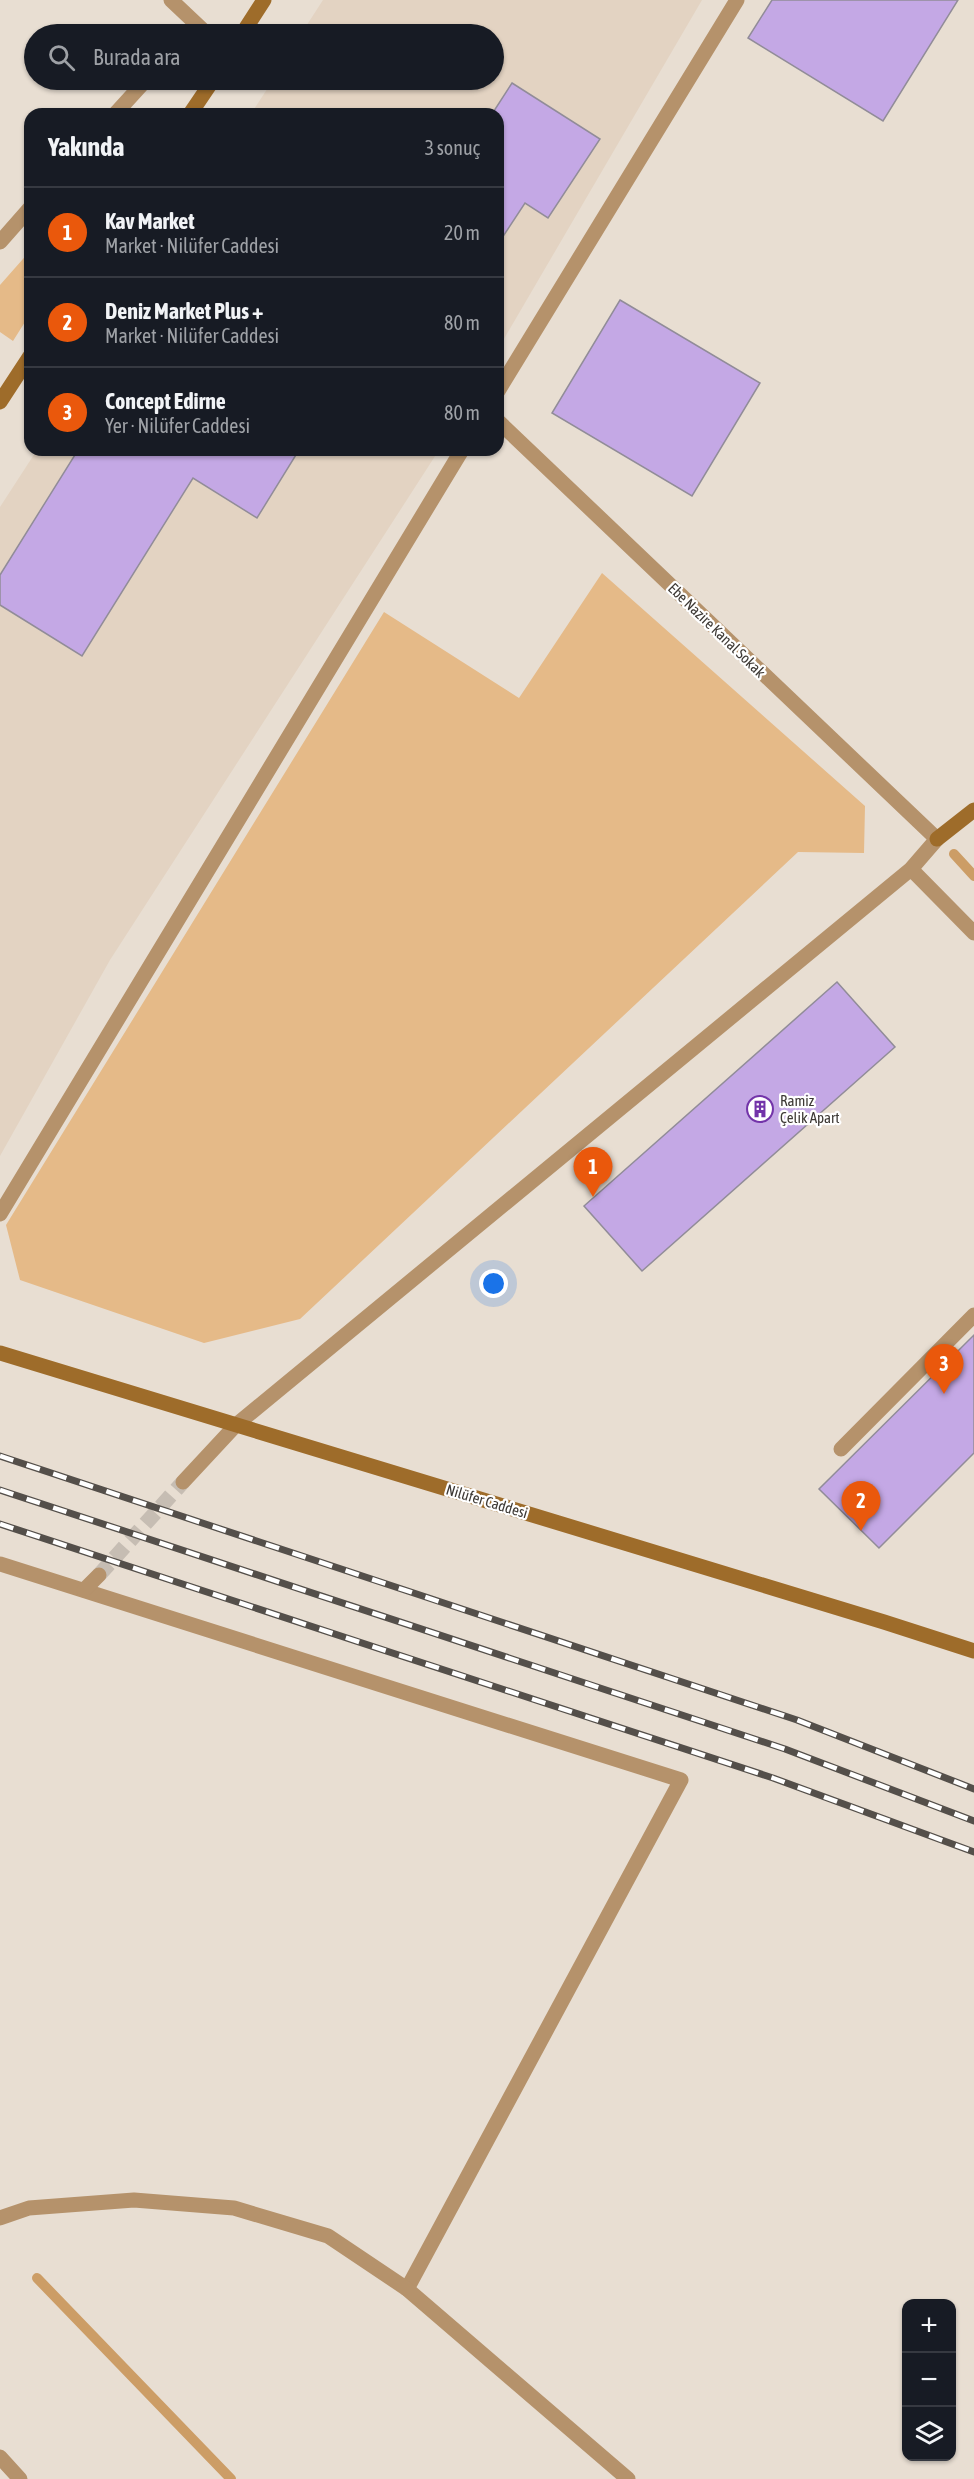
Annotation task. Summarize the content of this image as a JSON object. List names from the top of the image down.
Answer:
{
  "streets": {
    "main road": ["Nilüfer Caddesi"],
    "street": ["Ebe Nazire Kanal Sokak"]
  },
  "places": {
    "building": ["Ramiz Çelik Apart"]
  },
  "page": {
    "search": "Burada ara",
    "heading": ["Yakında", "3 sonuç"],
    "list": [
      {
        "mark": "1",
        "name": "Kav Market",
        "note": "Market · Nilüfer Caddesi",
        "value": "20 m"
      },
      {
        "mark": "2",
        "name": "Deniz Market Plus +",
        "note": "Market · Nilüfer Caddesi",
        "value": "80 m"
      },
      {
        "mark": "3",
        "name": "Concept Edirne",
        "note": "Yer · Nilüfer Caddesi",
        "value": "80 m"
      }
    ],
    "pins": ["1", "3", "2"],
    "map_buttons": ["+", "−"]
  }
}
